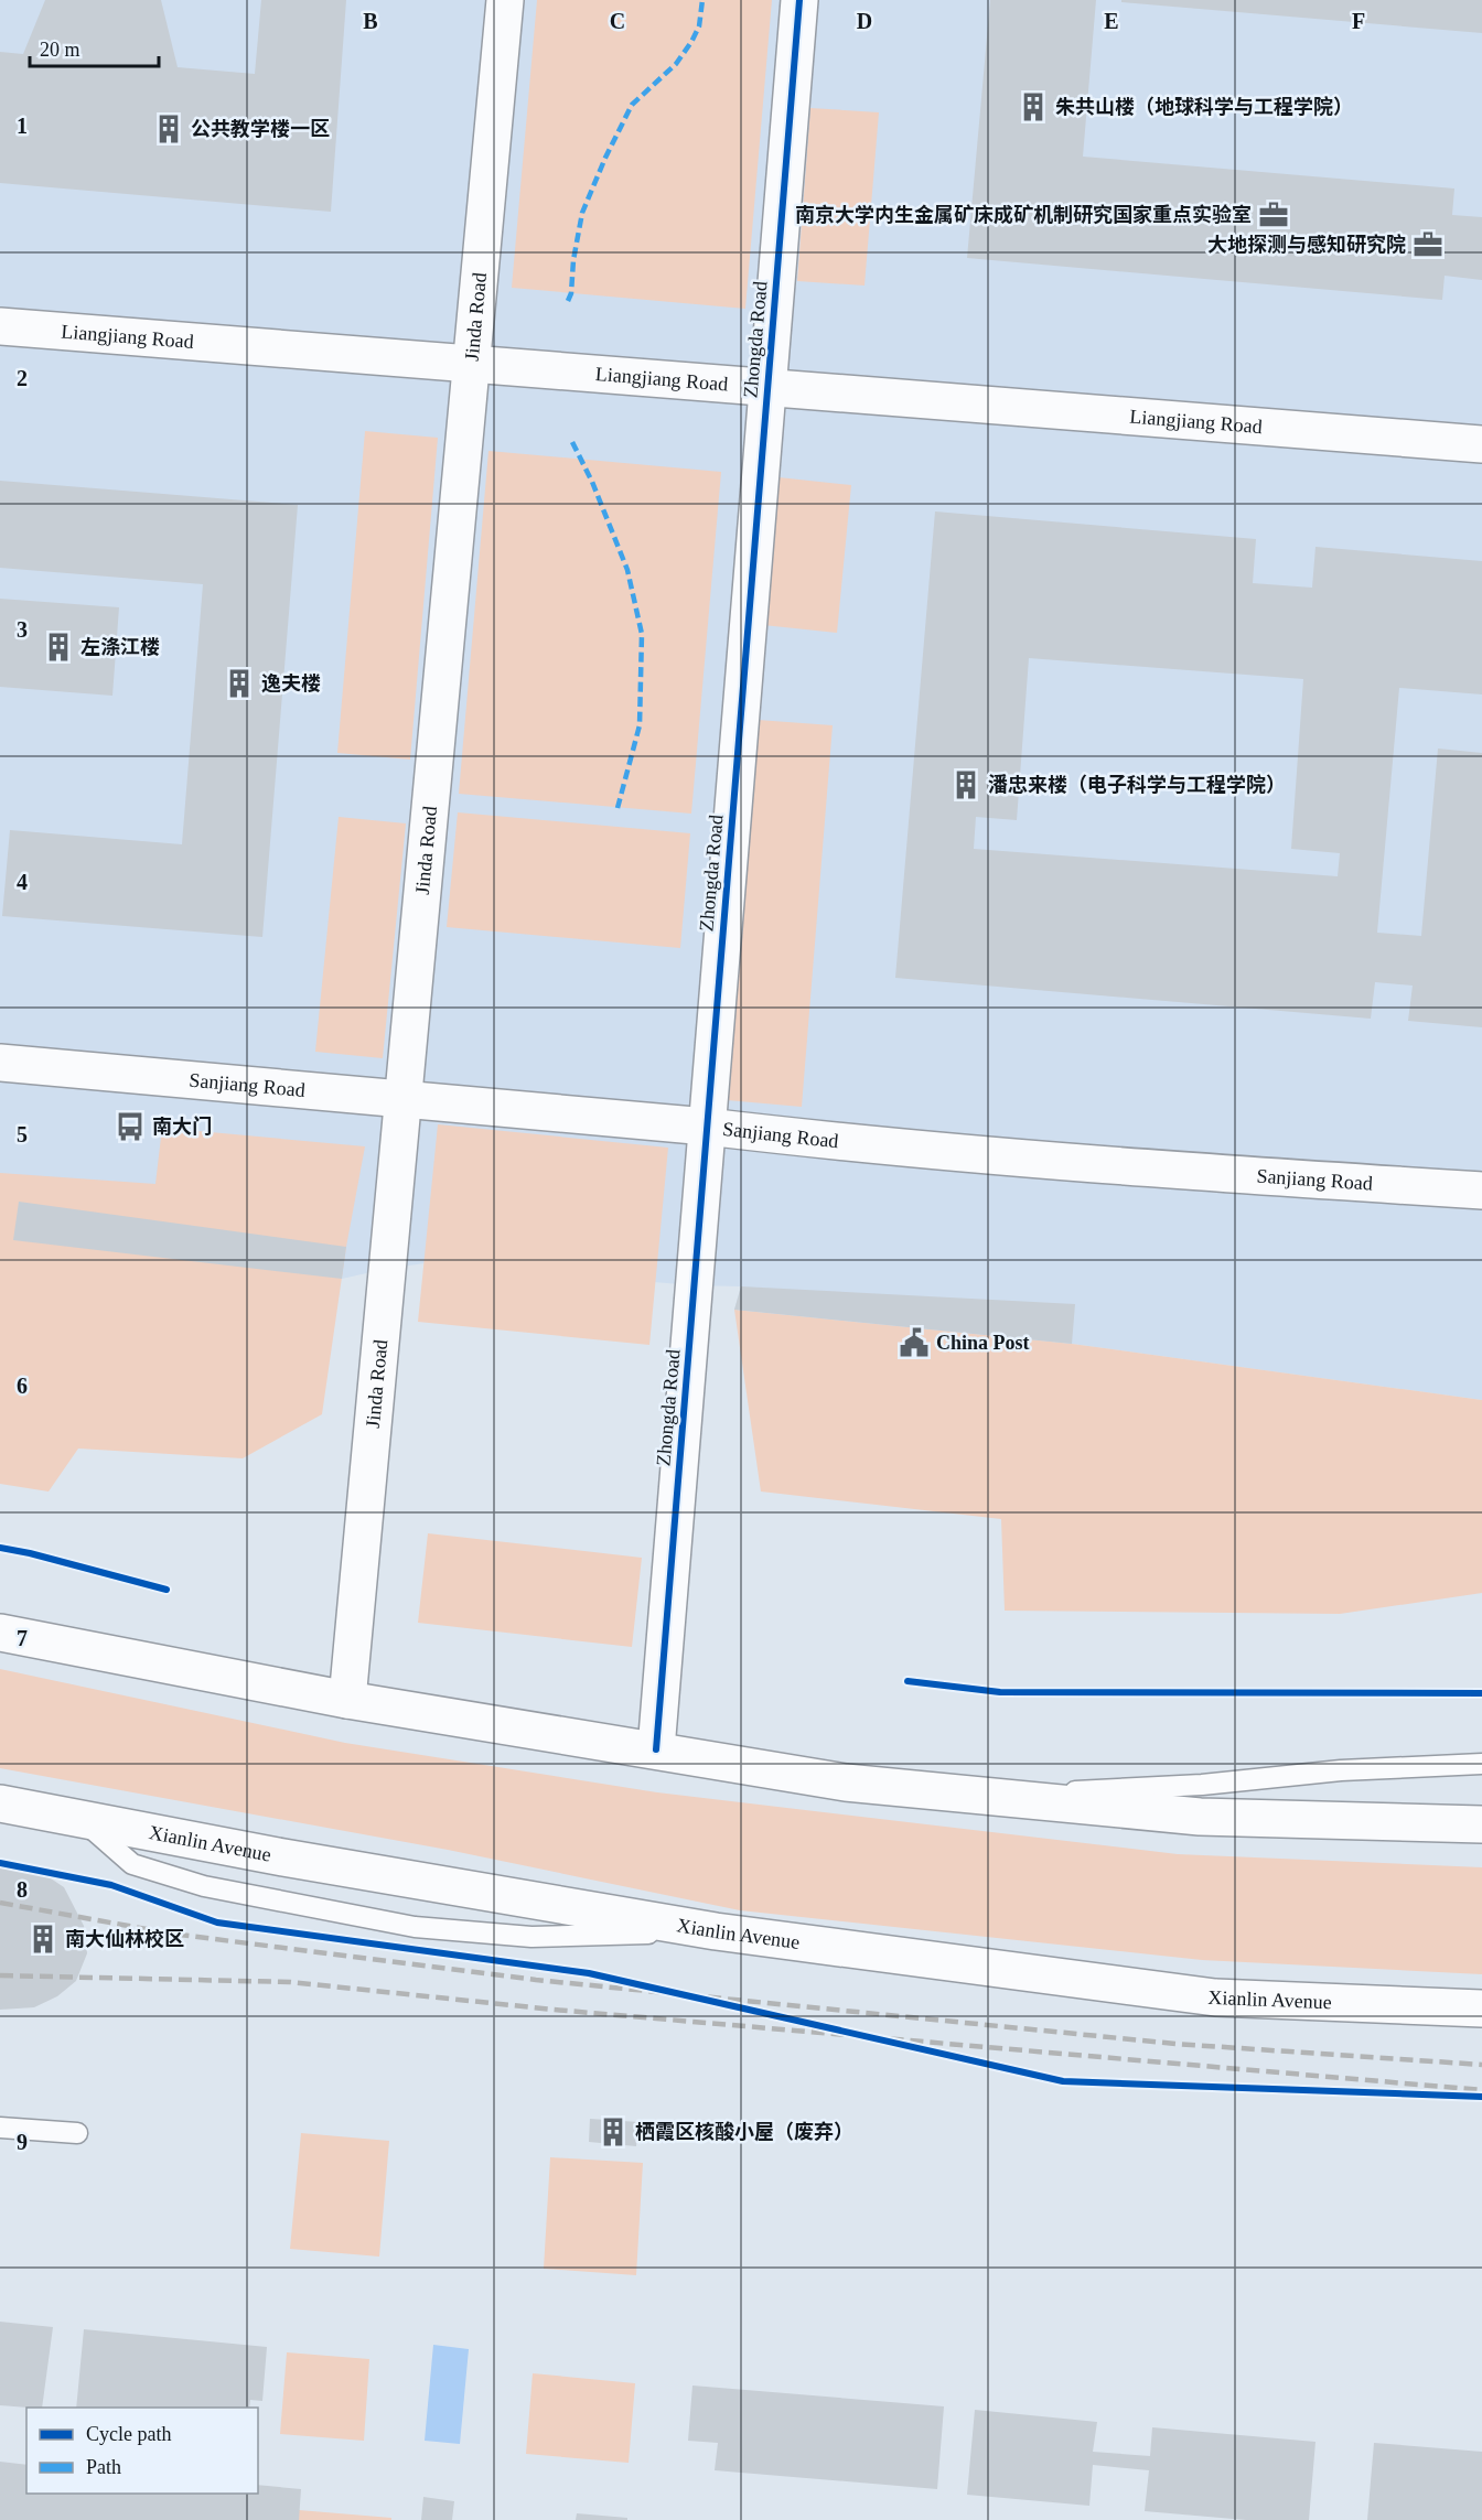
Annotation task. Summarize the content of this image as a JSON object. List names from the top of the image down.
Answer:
{
  "streets": {
    "street": [
      "Jinda Road",
      "Liangjiang Road",
      "Zhongda Road",
      "Sanjiang Road",
      "Xianlin Avenue"
    ]
  },
  "crossings": [
    ["Jinda Road", "Liangjiang Road"],
    ["Jinda Road", "Sanjiang Road"],
    ["Liangjiang Road", "Zhongda Road"],
    ["Zhongda Road", "Sanjiang Road"]
  ],
  "places": {
    "building": [
      "朱共山楼（地球科学与工程学院）",
      "公共教学楼一区",
      "左涤江楼",
      "逸夫楼",
      "潘忠来楼（电子科学与工程学院）",
      "南大仙林校区",
      "栖霞区核酸小屋（废弃）"
    ],
    "office": ["南京大学内生金属矿床成矿机制研究国家重点实验室", "大地探测与感知研究院"],
    "bus stop": ["南大门"],
    "public building": ["China Post"]
  },
  "legend": ["Cycle path", "Path"],
  "scale_bar": "20 m",
  "grid": {
    "columns": [
      "B",
      "C",
      "D",
      "E",
      "F"
    ],
    "rows": [
      "1",
      "2",
      "3",
      "4",
      "5",
      "6",
      "7",
      "8",
      "9"
    ]
  }
}
